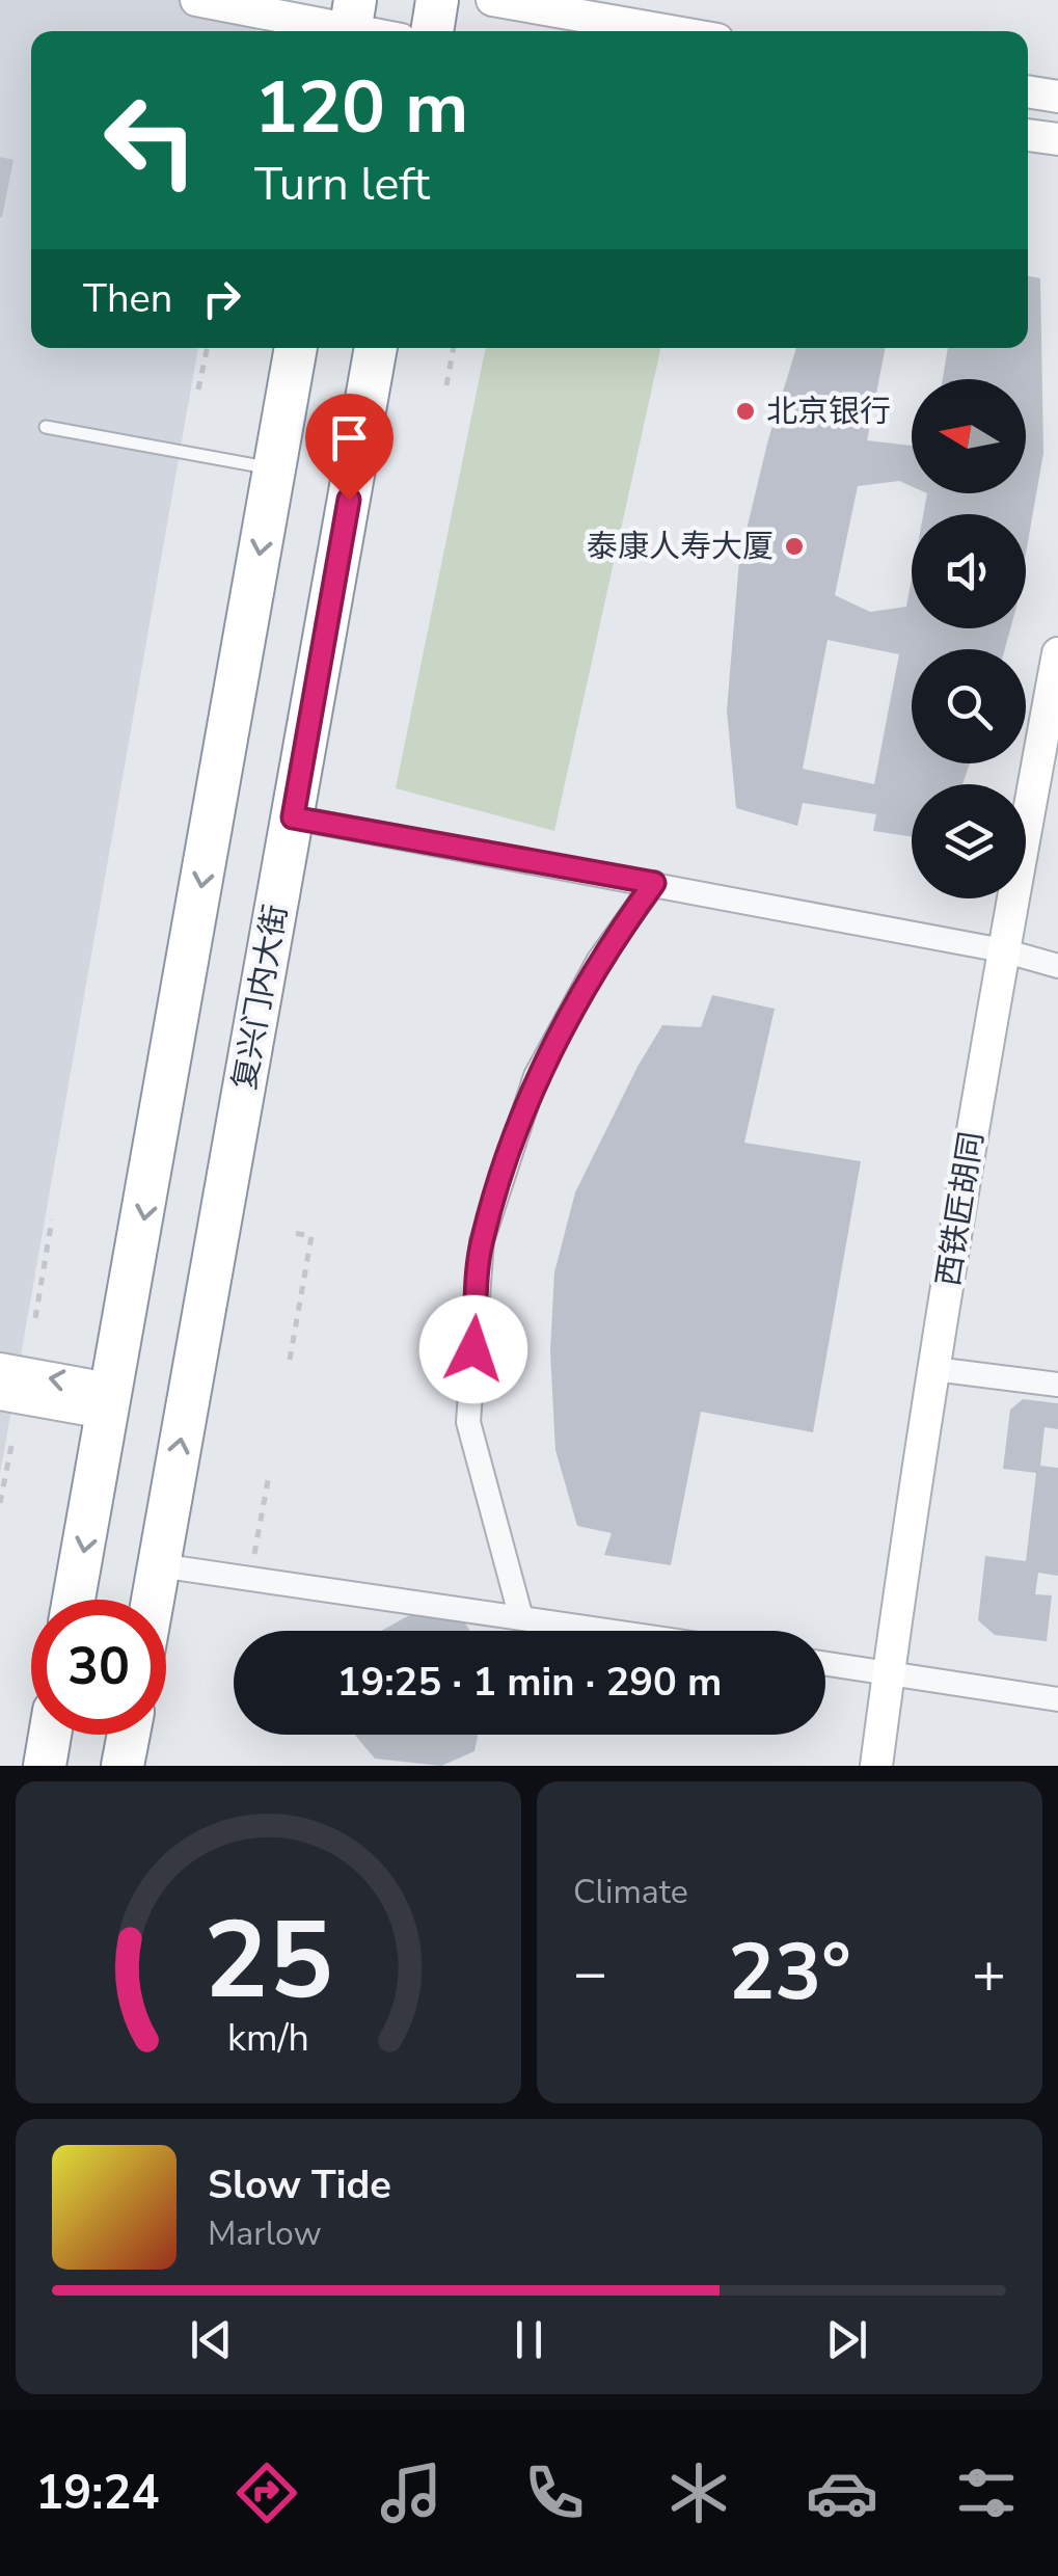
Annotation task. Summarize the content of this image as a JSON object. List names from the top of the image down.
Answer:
{
  "streets": {
    "highway": ["复兴门内大街"],
    "street": ["西铁匠胡同"]
  },
  "places": ["北京银行", "泰康人寿大厦"],
  "north": "left",
  "page": {
    "turn": ["120 m", "Turn left"],
    "then": "Then",
    "limit": "30",
    "trip": "19:25 · 1 min · 290 m",
    "tile": "Climate",
    "heat": ["−", "23°", "+"],
    "song": ["Slow Tide", "Marlow"],
    "tabs": "19:24",
    "gauge": ["25", "km/h"]
  }
}
